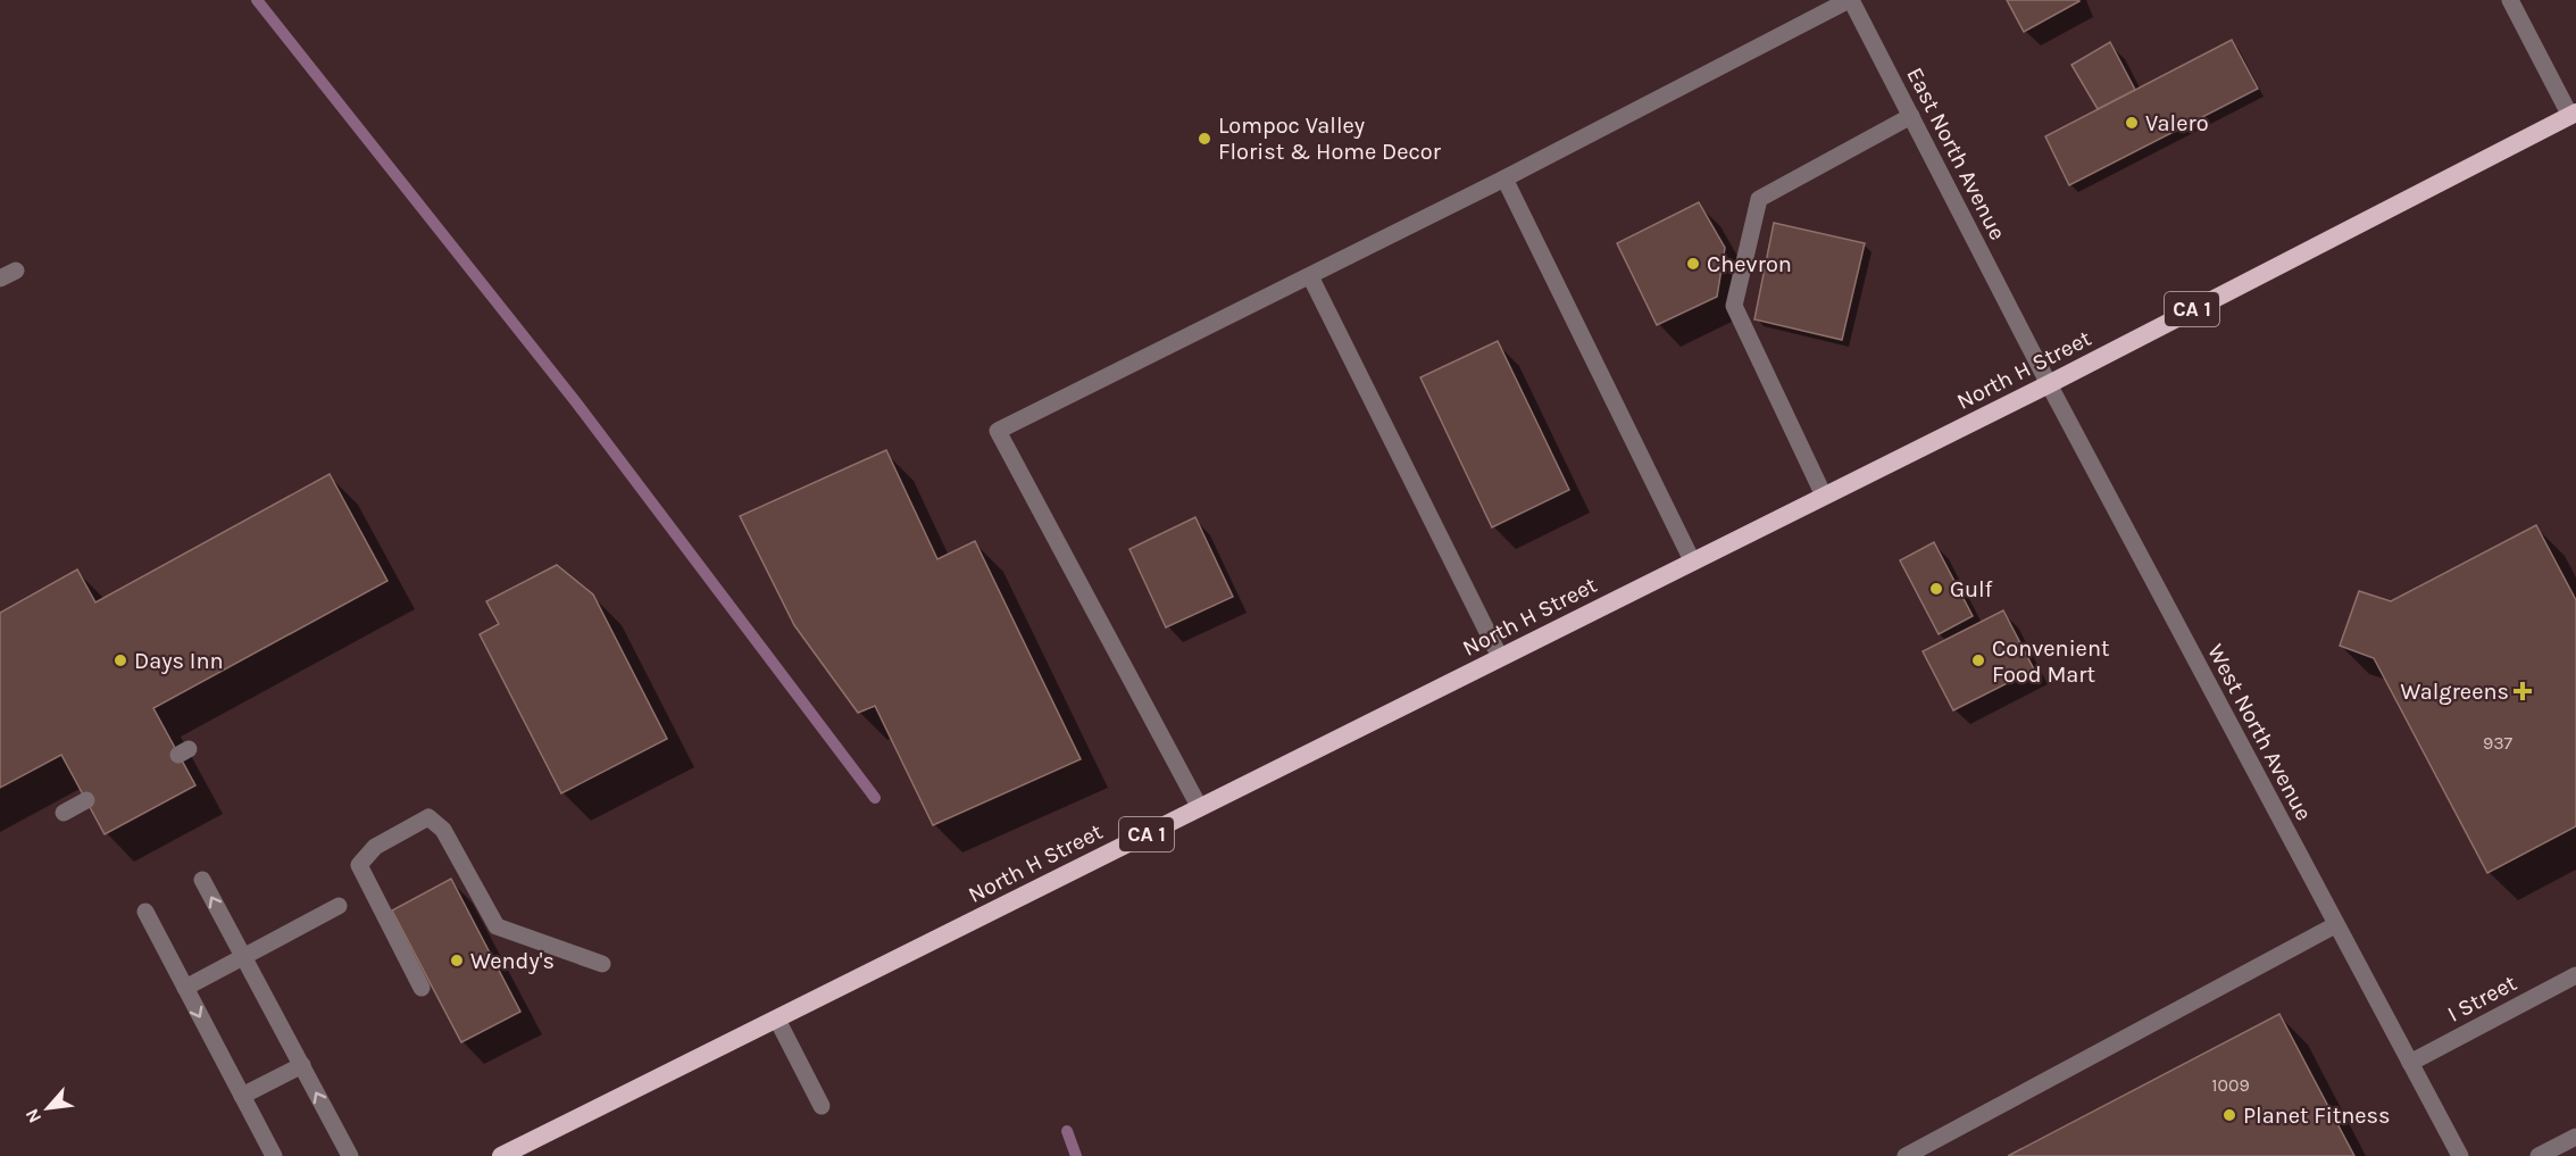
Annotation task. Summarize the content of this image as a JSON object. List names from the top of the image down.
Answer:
{
  "streets": {
    "highway": ["CA 1", "North H Street"],
    "street": ["East North Avenue", "West North Avenue", "I Street"]
  },
  "crossings": [
    ["East North Avenue", "West North Avenue"],
    ["North H Street", "West North Avenue"],
    ["West North Avenue", "I Street"]
  ],
  "places": {
    "other": [
      "Valero",
      "Lompoc Valley Florist & Home Decor",
      "Chevron",
      "Gulf",
      "Days Inn",
      "Convenient Food Mart",
      "Wendy's",
      "Planet Fitness"
    ],
    "health": ["Walgreens"]
  },
  "house_numbers": ["937", "1009"],
  "north": "bottom left"
}
